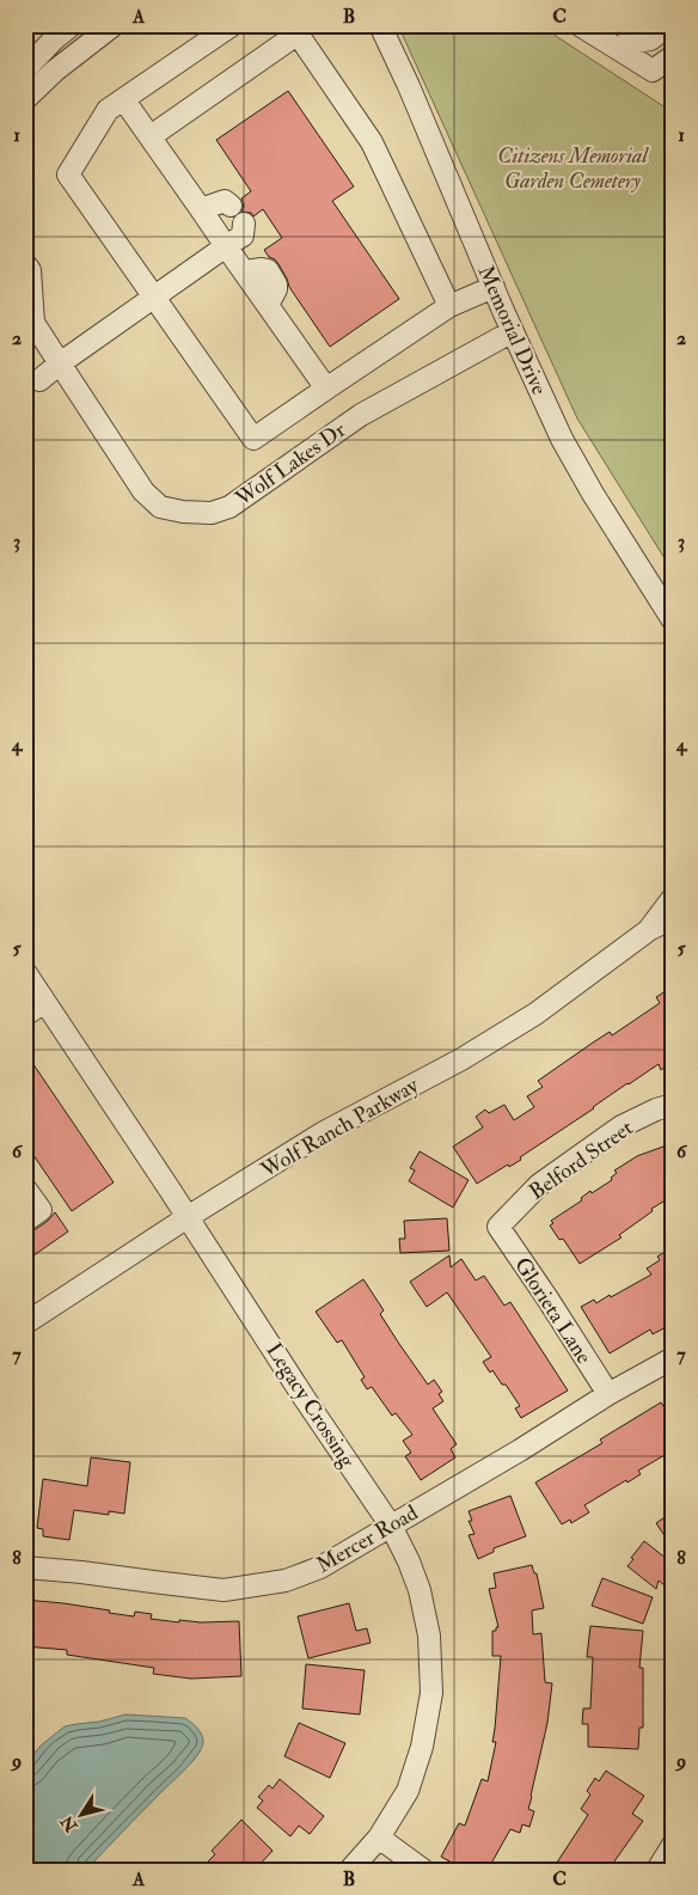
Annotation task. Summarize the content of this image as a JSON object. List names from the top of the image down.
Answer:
{
  "streets": {
    "street": [
      "Memorial Drive",
      "Wolf Lakes Dr",
      "Wolf Ranch Parkway",
      "Belford Street",
      "Glorieta Lane",
      "Legacy Crossing",
      "Mercer Road"
    ]
  },
  "crossings": [
    ["Memorial Drive", "Wolf Lakes Dr"],
    ["Wolf Ranch Parkway", "Legacy Crossing"],
    ["Belford Street", "Glorieta Lane"],
    ["Glorieta Lane", "Mercer Road"],
    ["Legacy Crossing", "Mercer Road"]
  ],
  "parks": ["Citizens Memorial Garden Cemetery"],
  "north": "bottom left",
  "grid": {
    "columns": ["A", "B", "C"],
    "rows": [
      "1",
      "2",
      "3",
      "4",
      "5",
      "6",
      "7",
      "8",
      "9"
    ]
  }
}
